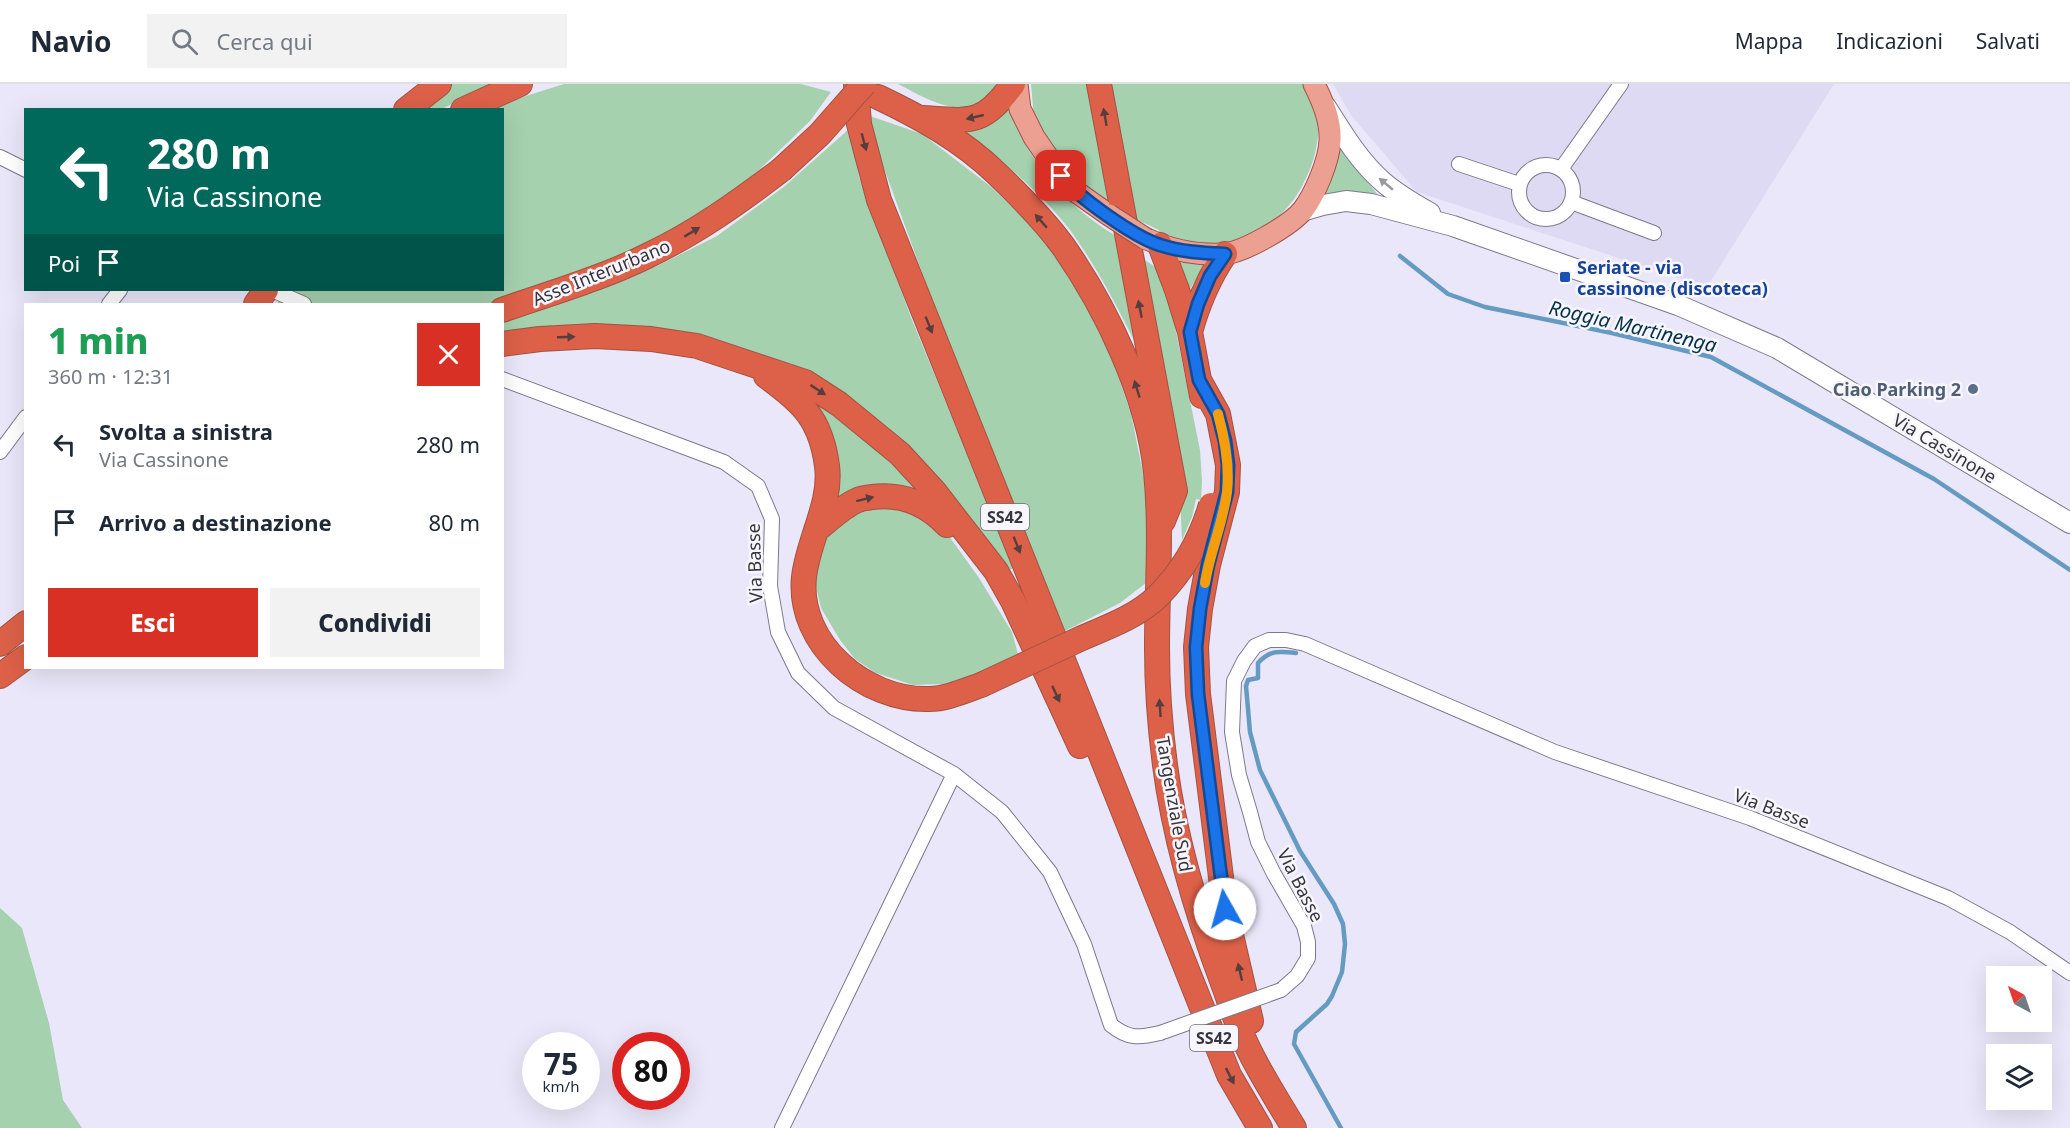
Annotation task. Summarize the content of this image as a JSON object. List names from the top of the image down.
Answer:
{
  "streets": {
    "highway": ["Asse Interurbano", "SS42", "Tangenziale Sud"],
    "main road": ["Via Cassinone"],
    "street": ["Via Basse"]
  },
  "crossings": [
    ["SS42", "Tangenziale Sud"]
  ],
  "one_way": ["Asse Interurbano"],
  "water": ["Roggia Martinenga"],
  "places": {
    "transit": ["Seriate - via cassinone (discoteca)"],
    "other": ["Ciao Parking 2"]
  },
  "north": "top left",
  "page": {
    "header": "Navio",
    "search": "Cerca qui",
    "nav": ["Mappa", "Indicazioni", "Salvati"],
    "turn": ["280 m", "Via Cassinone"],
    "then": "Poi",
    "heading": ["1 min", "360 m · 12:31"],
    "list": [
      {
        "name": "Svolta a sinistra",
        "note": "Via Cassinone",
        "value": "280 m"
      },
      {
        "name": "Arrivo a destinazione",
        "value": "80 m"
      }
    ],
    "buttons": ["Esci", "Condividi"],
    "speed": "75 km/h",
    "limit": "80"
  }
}
